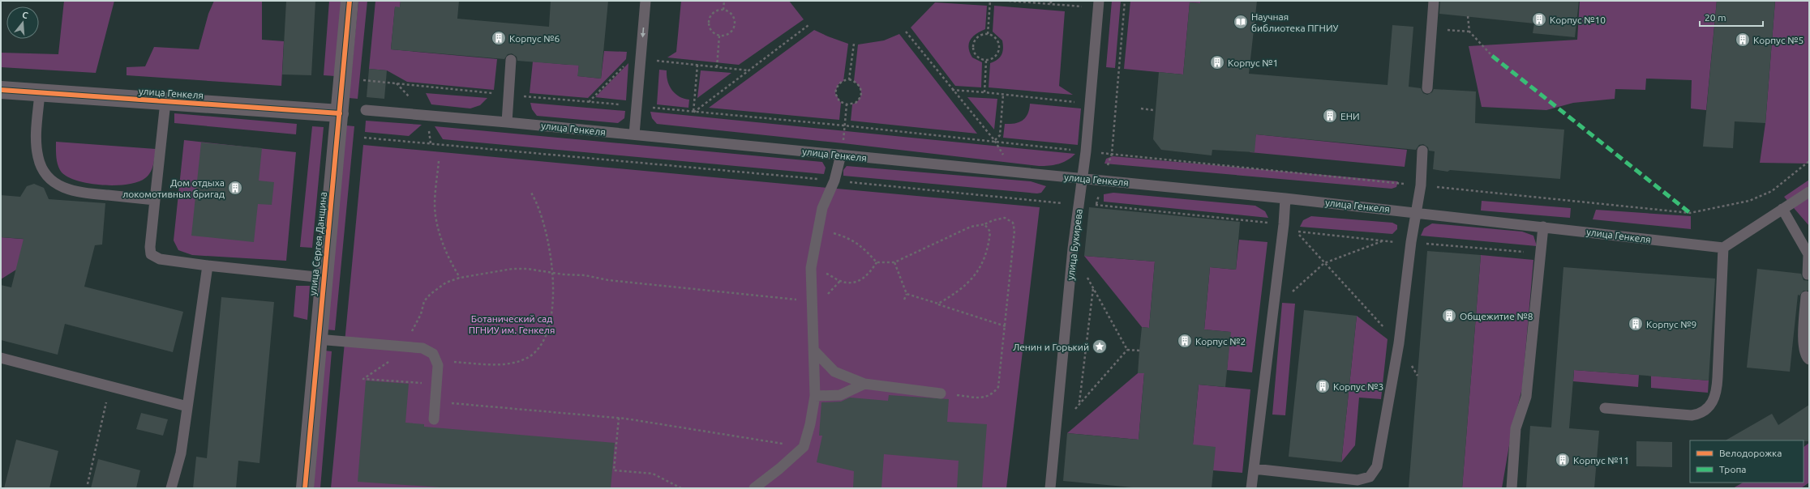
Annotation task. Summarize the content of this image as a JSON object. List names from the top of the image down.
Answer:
{
  "streets": {
    "street": ["улица Генкеля", "улица Сергея Данщина"],
    "lane": ["улица Букирева"]
  },
  "crossings": [
    ["улица Генкеля", "улица Сергея Данщина"],
    ["улица Генкеля", "улица Букирева"]
  ],
  "parks": ["Ботанический сад ПГНИУ им. Генкеля"],
  "places": {
    "building": [
      "Корпус №10",
      "Корпус №6",
      "Корпус №5",
      "Корпус №1",
      "ЕНИ",
      "Дом отдыха локомотивных бригад",
      "Общежитие №8",
      "Корпус №9",
      "Корпус №2",
      "Корпус №3",
      "Корпус №11"
    ],
    "library": ["Научная библиотека ПГНИУ"],
    "place": ["Ленин и Горький"]
  },
  "legend": ["Велодорожка", "Тропа"],
  "scale_bar": "20 m",
  "north": "top"
}
